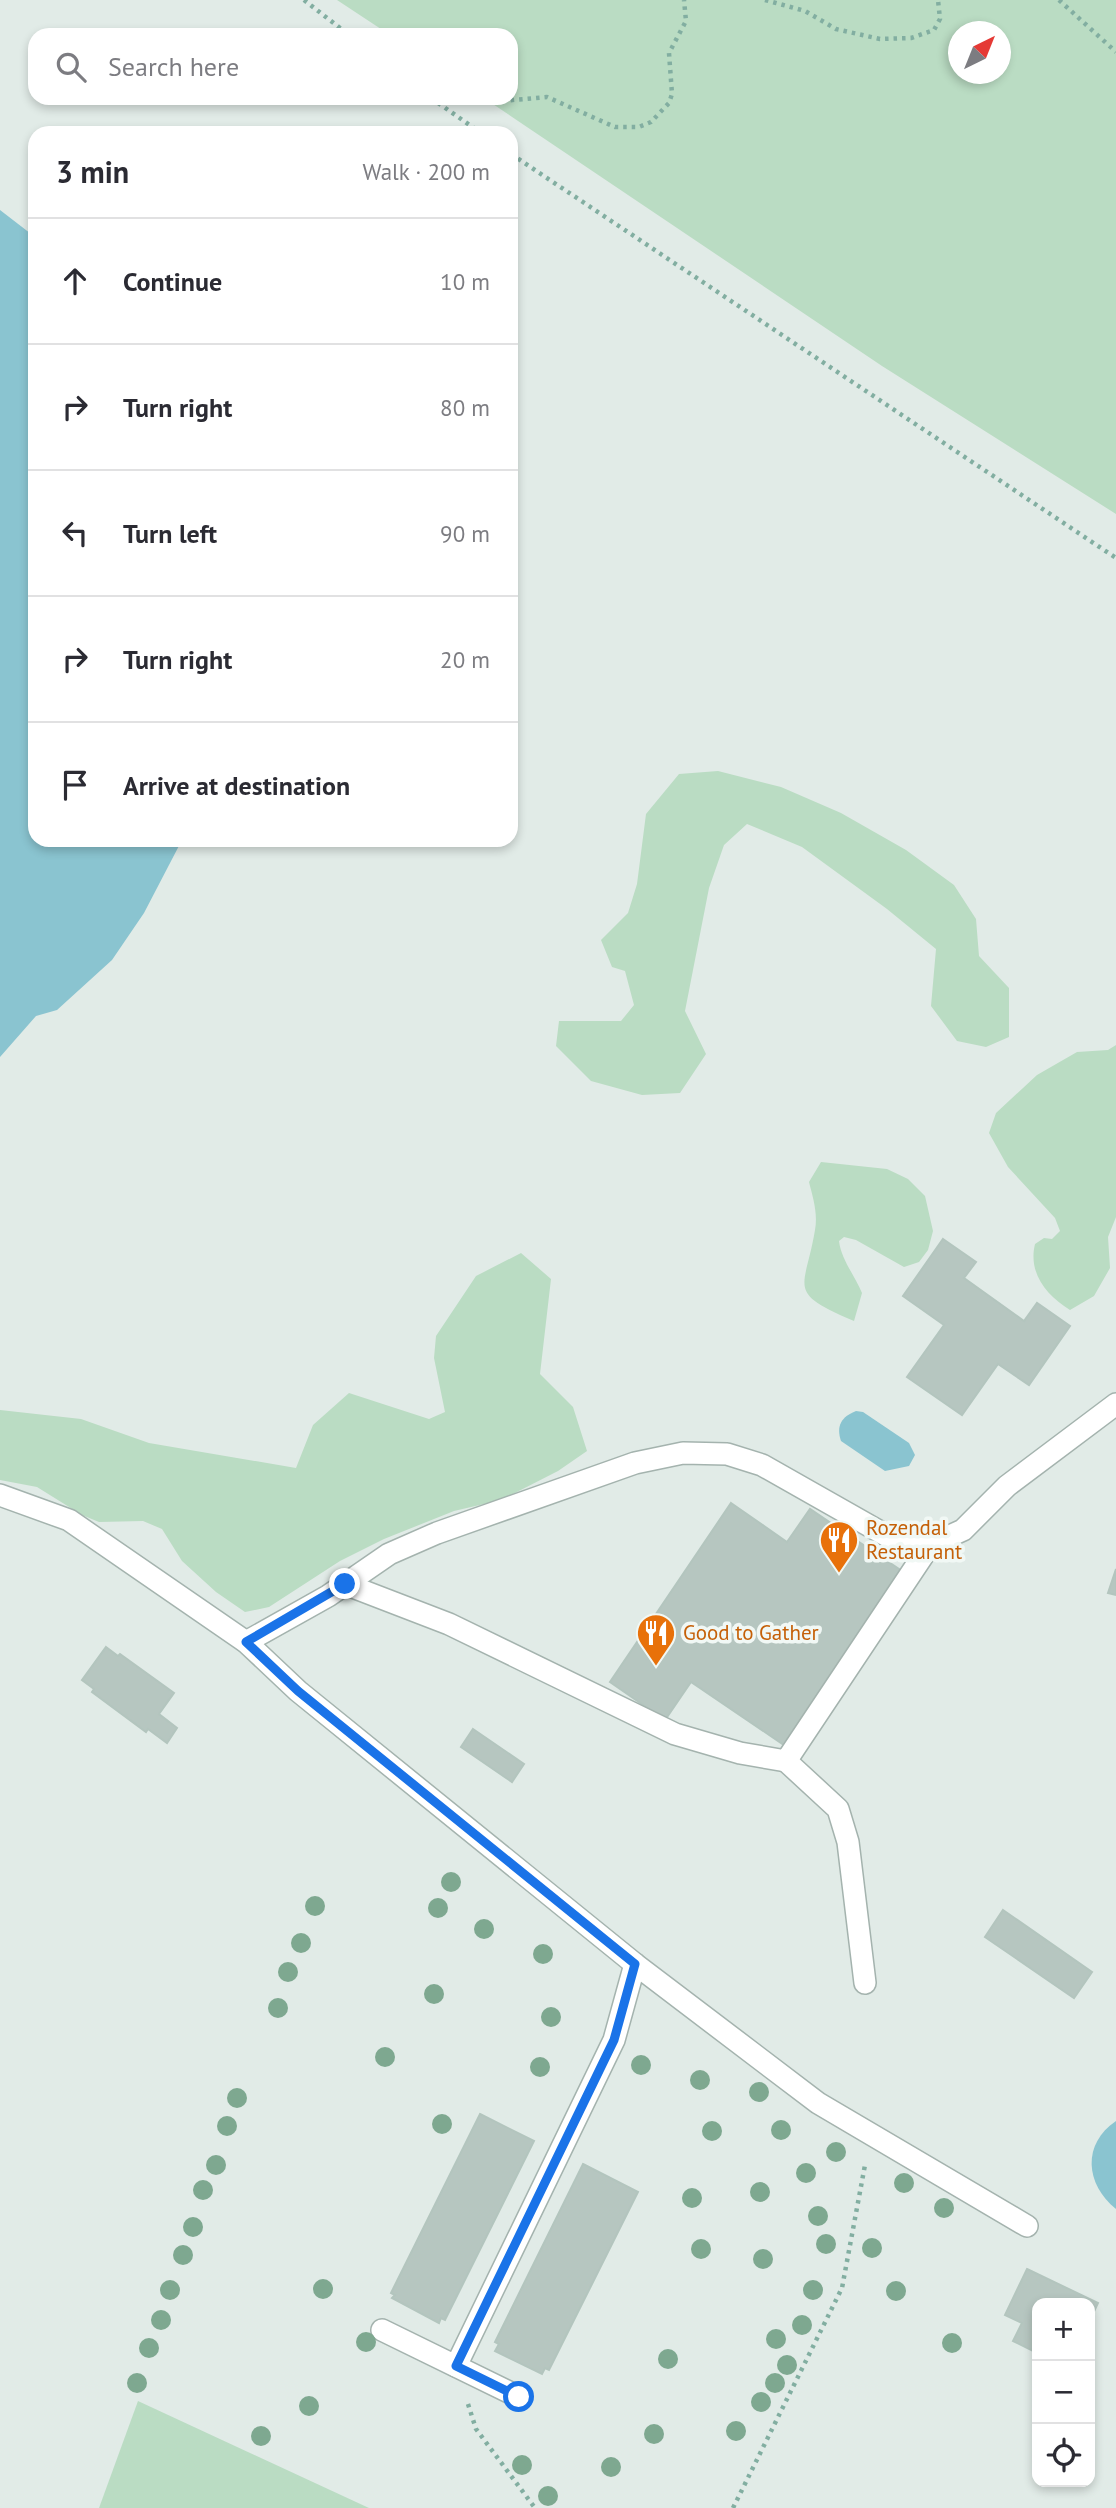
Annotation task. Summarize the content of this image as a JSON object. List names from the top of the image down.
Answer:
{
  "places": {
    "restaurant": ["Rozendal Restaurant", "Good to Gather"]
  },
  "north": "top right",
  "page": {
    "search": "Search here",
    "heading": ["3 min", "Walk · 200 m"],
    "list": [
      ["Continue", "10 m"],
      ["Turn right", "80 m"],
      ["Turn left", "90 m"],
      ["Turn right", "20 m"],
      "Arrive at destination"
    ],
    "map_buttons": ["+", "−"]
  }
}
